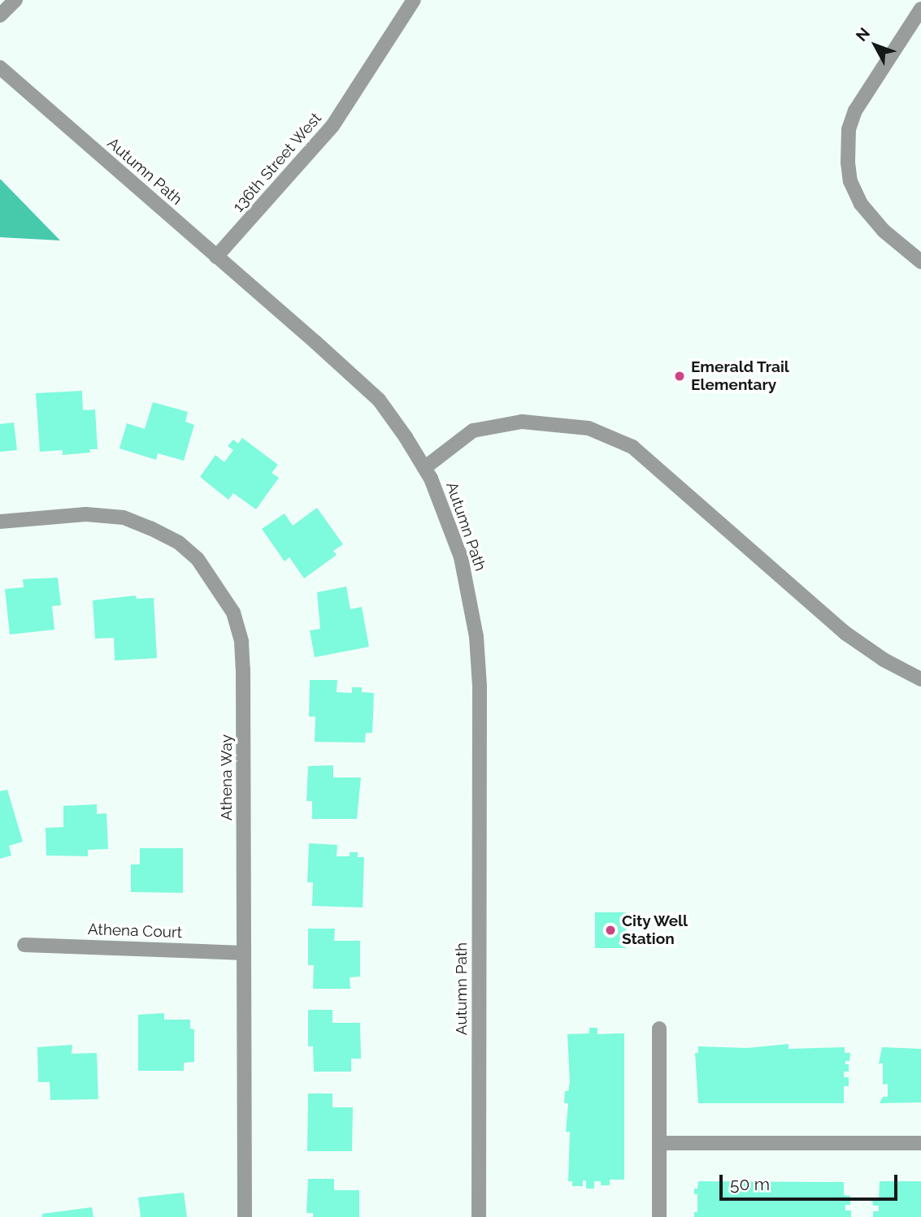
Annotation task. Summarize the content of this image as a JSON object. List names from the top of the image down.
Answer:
{
  "streets": {
    "street": [
      "136th Street West",
      "Autumn Path",
      "Athena Way",
      "Athena Court"
    ]
  },
  "crossings": [
    ["136th Street West", "Autumn Path"],
    ["Athena Way", "Athena Court"]
  ],
  "places": ["Emerald Trail Elementary", "City Well Station"],
  "scale_bar": "50 m",
  "north": "top left"
}
